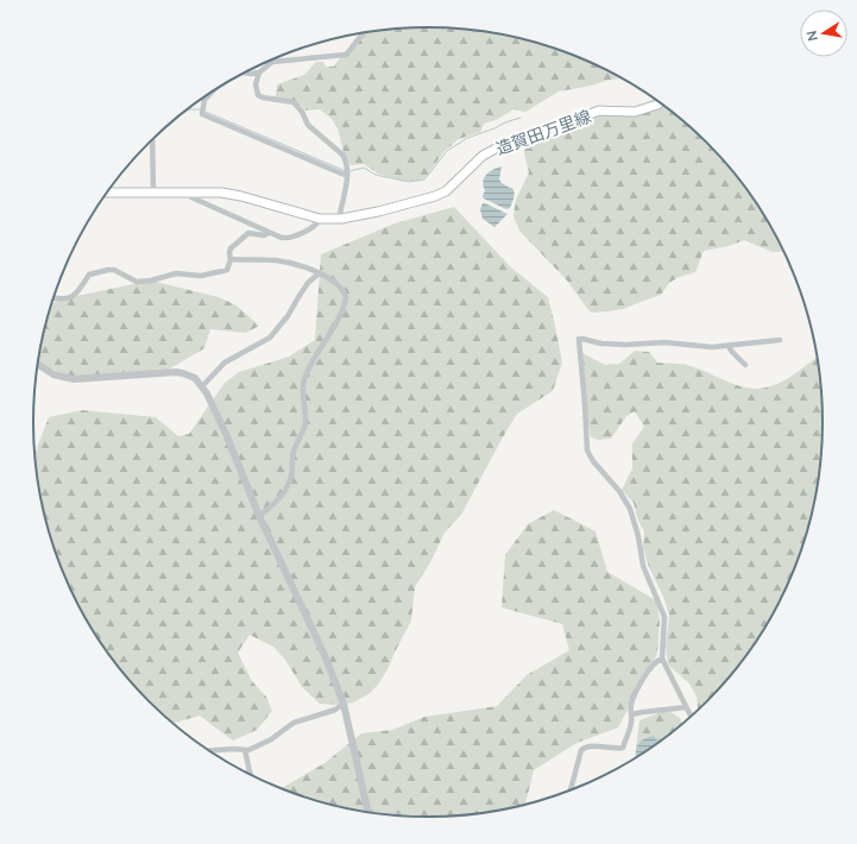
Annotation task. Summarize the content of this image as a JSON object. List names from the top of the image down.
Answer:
{
  "streets": {
    "main road": ["造賀田万里線"]
  },
  "north": "left"
}
